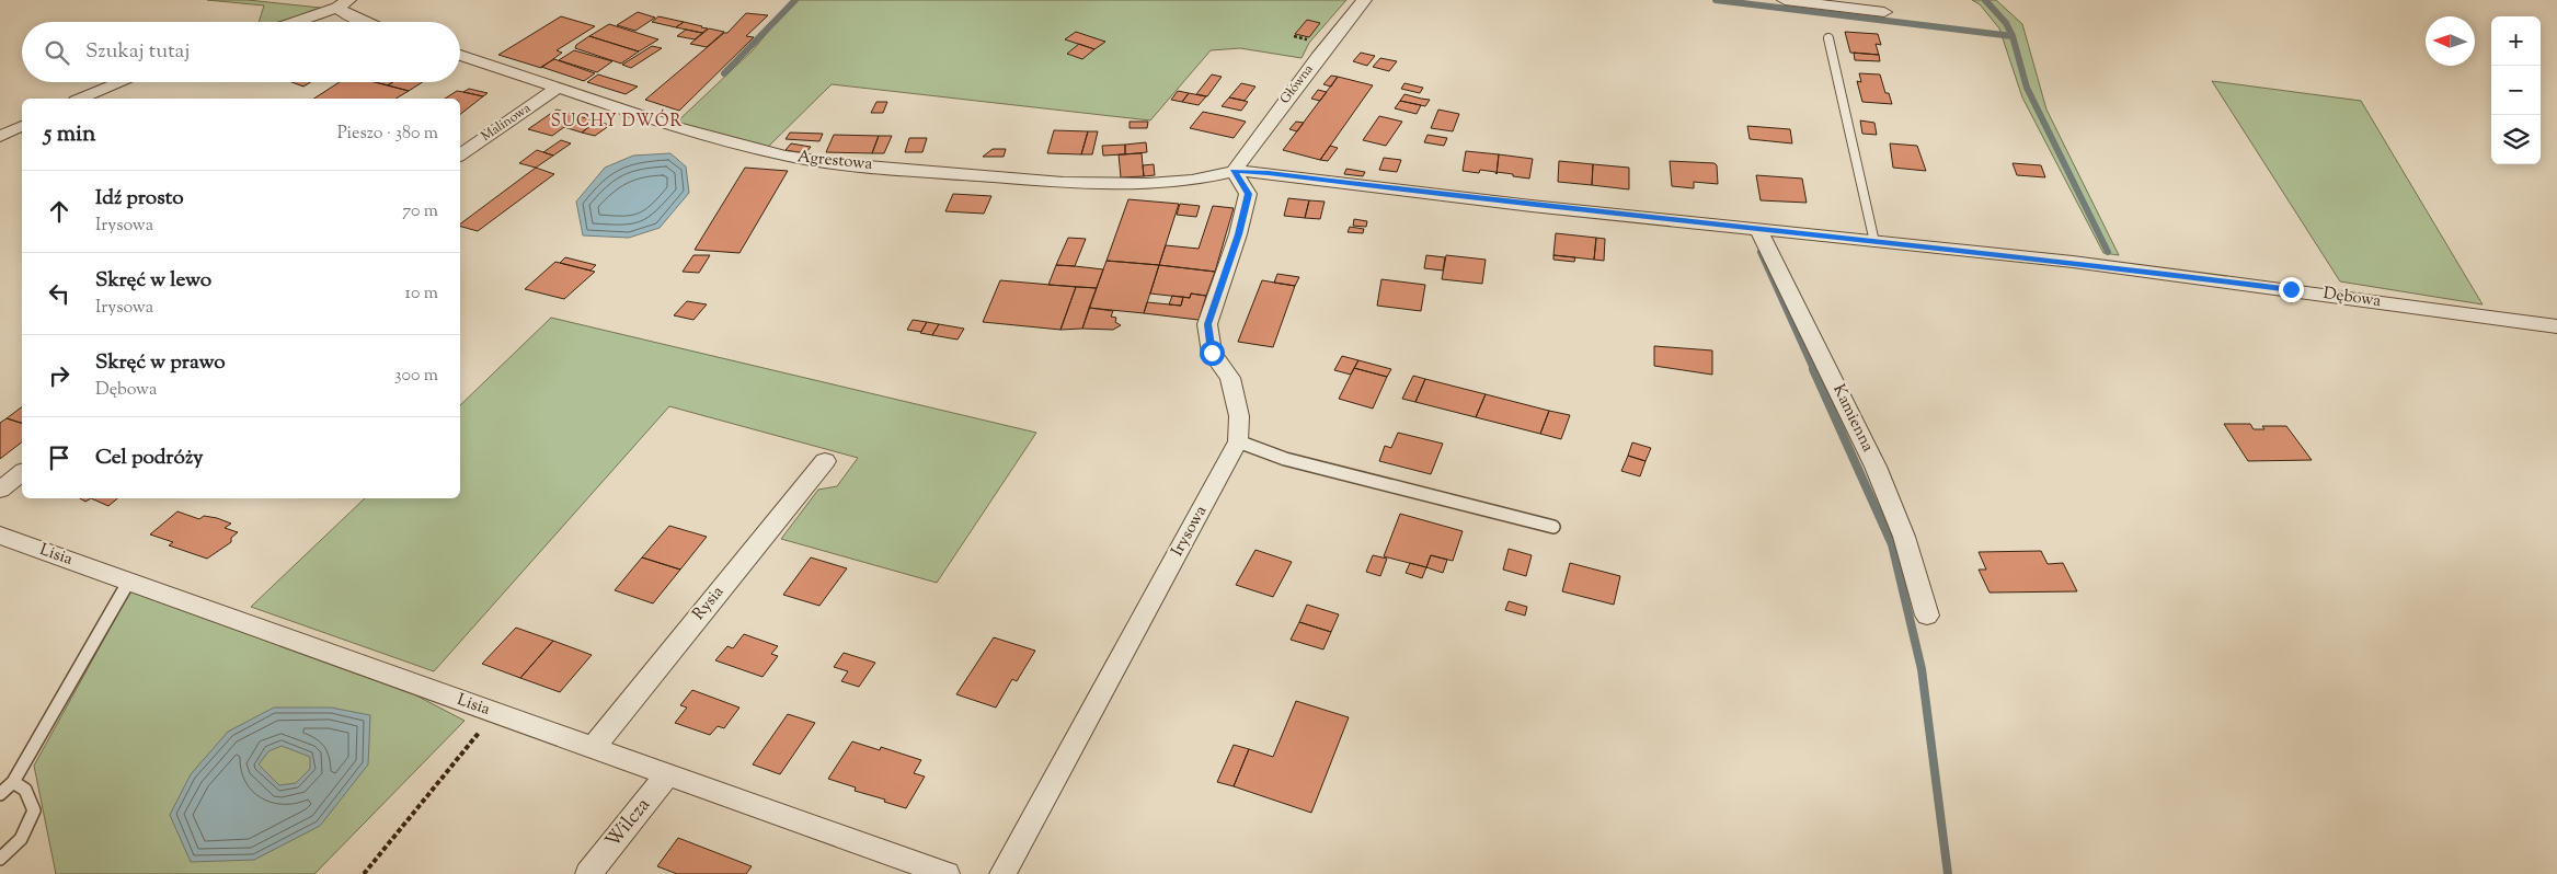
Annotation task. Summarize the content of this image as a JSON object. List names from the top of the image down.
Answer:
{
  "streets": {
    "street": [
      "Główna",
      "Malinowa",
      "Agrestowa",
      "Dębowa",
      "Kamienna",
      "Irysowa",
      "Lisia",
      "Rysia",
      "Wilcza"
    ]
  },
  "crossings": [
    ["Główna", "Agrestowa"],
    ["Główna", "Dębowa"],
    ["Główna", "Irysowa"],
    ["Malinowa", "Agrestowa"],
    ["Agrestowa", "Dębowa"],
    ["Agrestowa", "Irysowa"],
    ["Dębowa", "Kamienna"],
    ["Dębowa", "Irysowa"],
    ["Lisia", "Rysia"],
    ["Lisia", "Wilcza"]
  ],
  "districts": ["SUCHY DWÓR"],
  "north": "left",
  "page": {
    "map_buttons": ["+", "−"],
    "search": "Szukaj tutaj",
    "heading": ["5 min", "Pieszo · 380 m"],
    "list": [
      ["Idź prosto", "Irysowa", "70 m"],
      ["Skręć w lewo", "Irysowa", "10 m"],
      ["Skręć w prawo", "Dębowa", "300 m"],
      "Cel podróży"
    ]
  }
}
